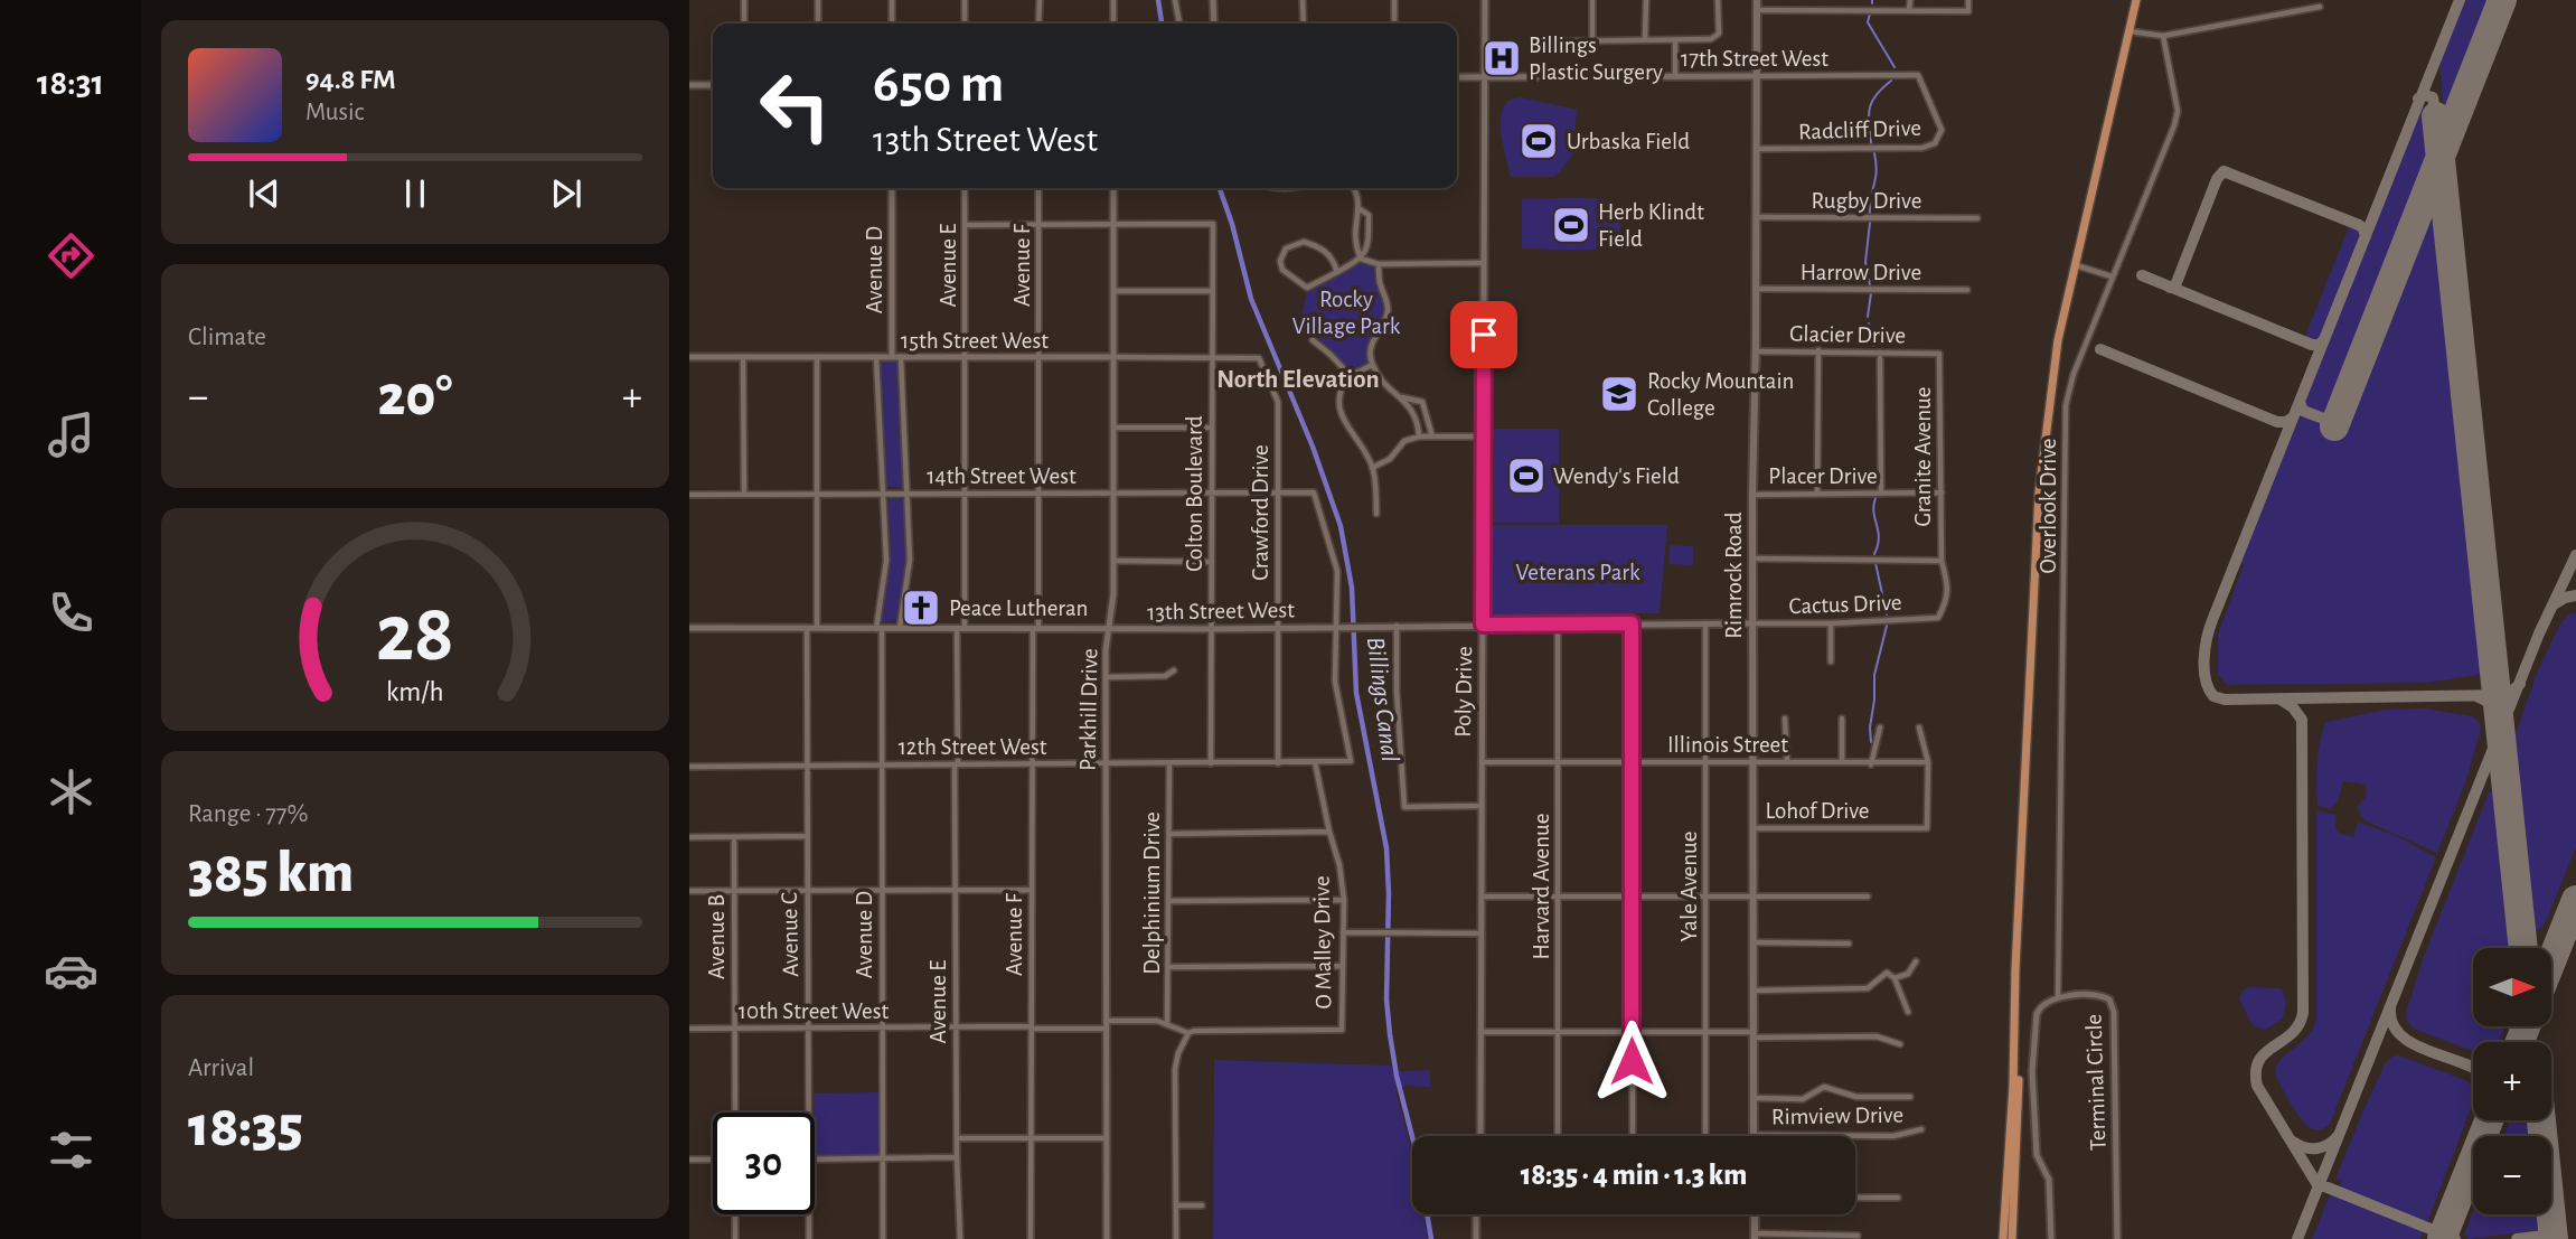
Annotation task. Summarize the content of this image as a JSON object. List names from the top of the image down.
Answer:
{
  "streets": {
    "main road": ["Rimrock Road"],
    "street": [
      "17th Street West",
      "Radcliff Drive",
      "Rugby Drive",
      "Avenue E",
      "Avenue F",
      "Avenue D",
      "Harrow Drive",
      "Glacier Drive",
      "15th Street West",
      "Granite Avenue",
      "14th Street West",
      "Placer Drive",
      "Colton Boulevard",
      "Overlook Drive",
      "Crawford Drive",
      "Cactus Drive",
      "13th Street West",
      "Poly Drive",
      "Parkhill Drive",
      "Illinois Street",
      "12th Street West",
      "Lohof Drive",
      "Harvard Avenue",
      "Yale Avenue",
      "Delphinium Drive",
      "Avenue C",
      "Avenue B",
      "O Malley Drive",
      "10th Street West",
      "Terminal Circle",
      "Rimview Drive"
    ]
  },
  "crossings": [
    ["17th Street West", "Radcliff Drive"],
    ["17th Street West", "Rimrock Road"],
    ["17th Street West", "Poly Drive"],
    ["Radcliff Drive", "Rimrock Road"],
    ["Rugby Drive", "Rimrock Road"],
    ["Avenue E", "15th Street West"],
    ["Avenue E", "14th Street West"],
    ["Avenue E", "13th Street West"],
    ["Avenue E", "12th Street West"],
    ["Avenue E", "10th Street West"],
    ["Avenue F", "15th Street West"],
    ["Avenue F", "14th Street West"],
    ["Avenue F", "13th Street West"],
    ["Avenue F", "12th Street West"],
    ["Avenue F", "10th Street West"],
    ["Avenue D", "15th Street West"],
    ["Avenue D", "14th Street West"],
    ["Avenue D", "13th Street West"],
    ["Avenue D", "12th Street West"],
    ["Avenue D", "10th Street West"],
    ["Harrow Drive", "Rimrock Road"],
    ["Glacier Drive", "Granite Avenue"],
    ["Glacier Drive", "Rimrock Road"],
    ["15th Street West", "Colton Boulevard"],
    ["15th Street West", "Crawford Drive"],
    ["15th Street West", "Parkhill Drive"],
    ["Granite Avenue", "Placer Drive"],
    ["Granite Avenue", "Cactus Drive"],
    ["14th Street West", "Colton Boulevard"],
    ["14th Street West", "Crawford Drive"],
    ["14th Street West", "13th Street West"],
    ["14th Street West", "Parkhill Drive"],
    ["14th Street West", "12th Street West"],
    ["Placer Drive", "Rimrock Road"],
    ["Colton Boulevard", "13th Street West"],
    ["Colton Boulevard", "Parkhill Drive"],
    ["Colton Boulevard", "12th Street West"],
    ["Overlook Drive", "Terminal Circle"],
    ["Crawford Drive", "13th Street West"],
    ["Crawford Drive", "12th Street West"],
    ["Rimrock Road", "Cactus Drive"],
    ["Rimrock Road", "13th Street West"],
    ["Rimrock Road", "Illinois Street"],
    ["Rimrock Road", "Lohof Drive"],
    ["Rimrock Road", "Rimview Drive"],
    ["Cactus Drive", "13th Street West"],
    ["13th Street West", "Poly Drive"],
    ["13th Street West", "Parkhill Drive"],
    ["13th Street West", "12th Street West"],
    ["13th Street West", "Harvard Avenue"],
    ["13th Street West", "Yale Avenue"],
    ["13th Street West", "Avenue C"],
    ["Poly Drive", "Illinois Street"],
    ["Parkhill Drive", "12th Street West"],
    ["Parkhill Drive", "10th Street West"],
    ["Illinois Street", "Lohof Drive"],
    ["Illinois Street", "Harvard Avenue"],
    ["Illinois Street", "Yale Avenue"],
    ["12th Street West", "Delphinium Drive"],
    ["12th Street West", "Avenue C"],
    ["12th Street West", "O Malley Drive"],
    ["Delphinium Drive", "10th Street West"],
    ["Avenue C", "10th Street West"],
    ["Avenue B", "10th Street West"],
    ["O Malley Drive", "10th Street West"]
  ],
  "districts": ["North Elevation"],
  "water": ["Billings Canal"],
  "parks": ["Rocky Village Park", "Veterans Park"],
  "places": {
    "hospital": ["Billings Plastic Surgery"],
    "sports": ["Urbaska Field", "Herb Klindt Field", "Wendy's Field"],
    "school or university": ["Rocky Mountain College"],
    "church": ["Peace Lutheran"]
  },
  "north": "right",
  "page": {
    "tabs": "18:31",
    "turn": ["650 m", "13th Street West"],
    "song": ["94.8 FM", "Music"],
    "tile": [
      "Climate",
      ["Range · 77%", "385 km"],
      ["Arrival", "18:35"]
    ],
    "heat": ["−", "20°", "+"],
    "map_buttons": ["+", "−"],
    "limit": "30",
    "trip": "18:35 · 4 min · 1.3 km",
    "gauge": ["28", "km/h"]
  }
}
